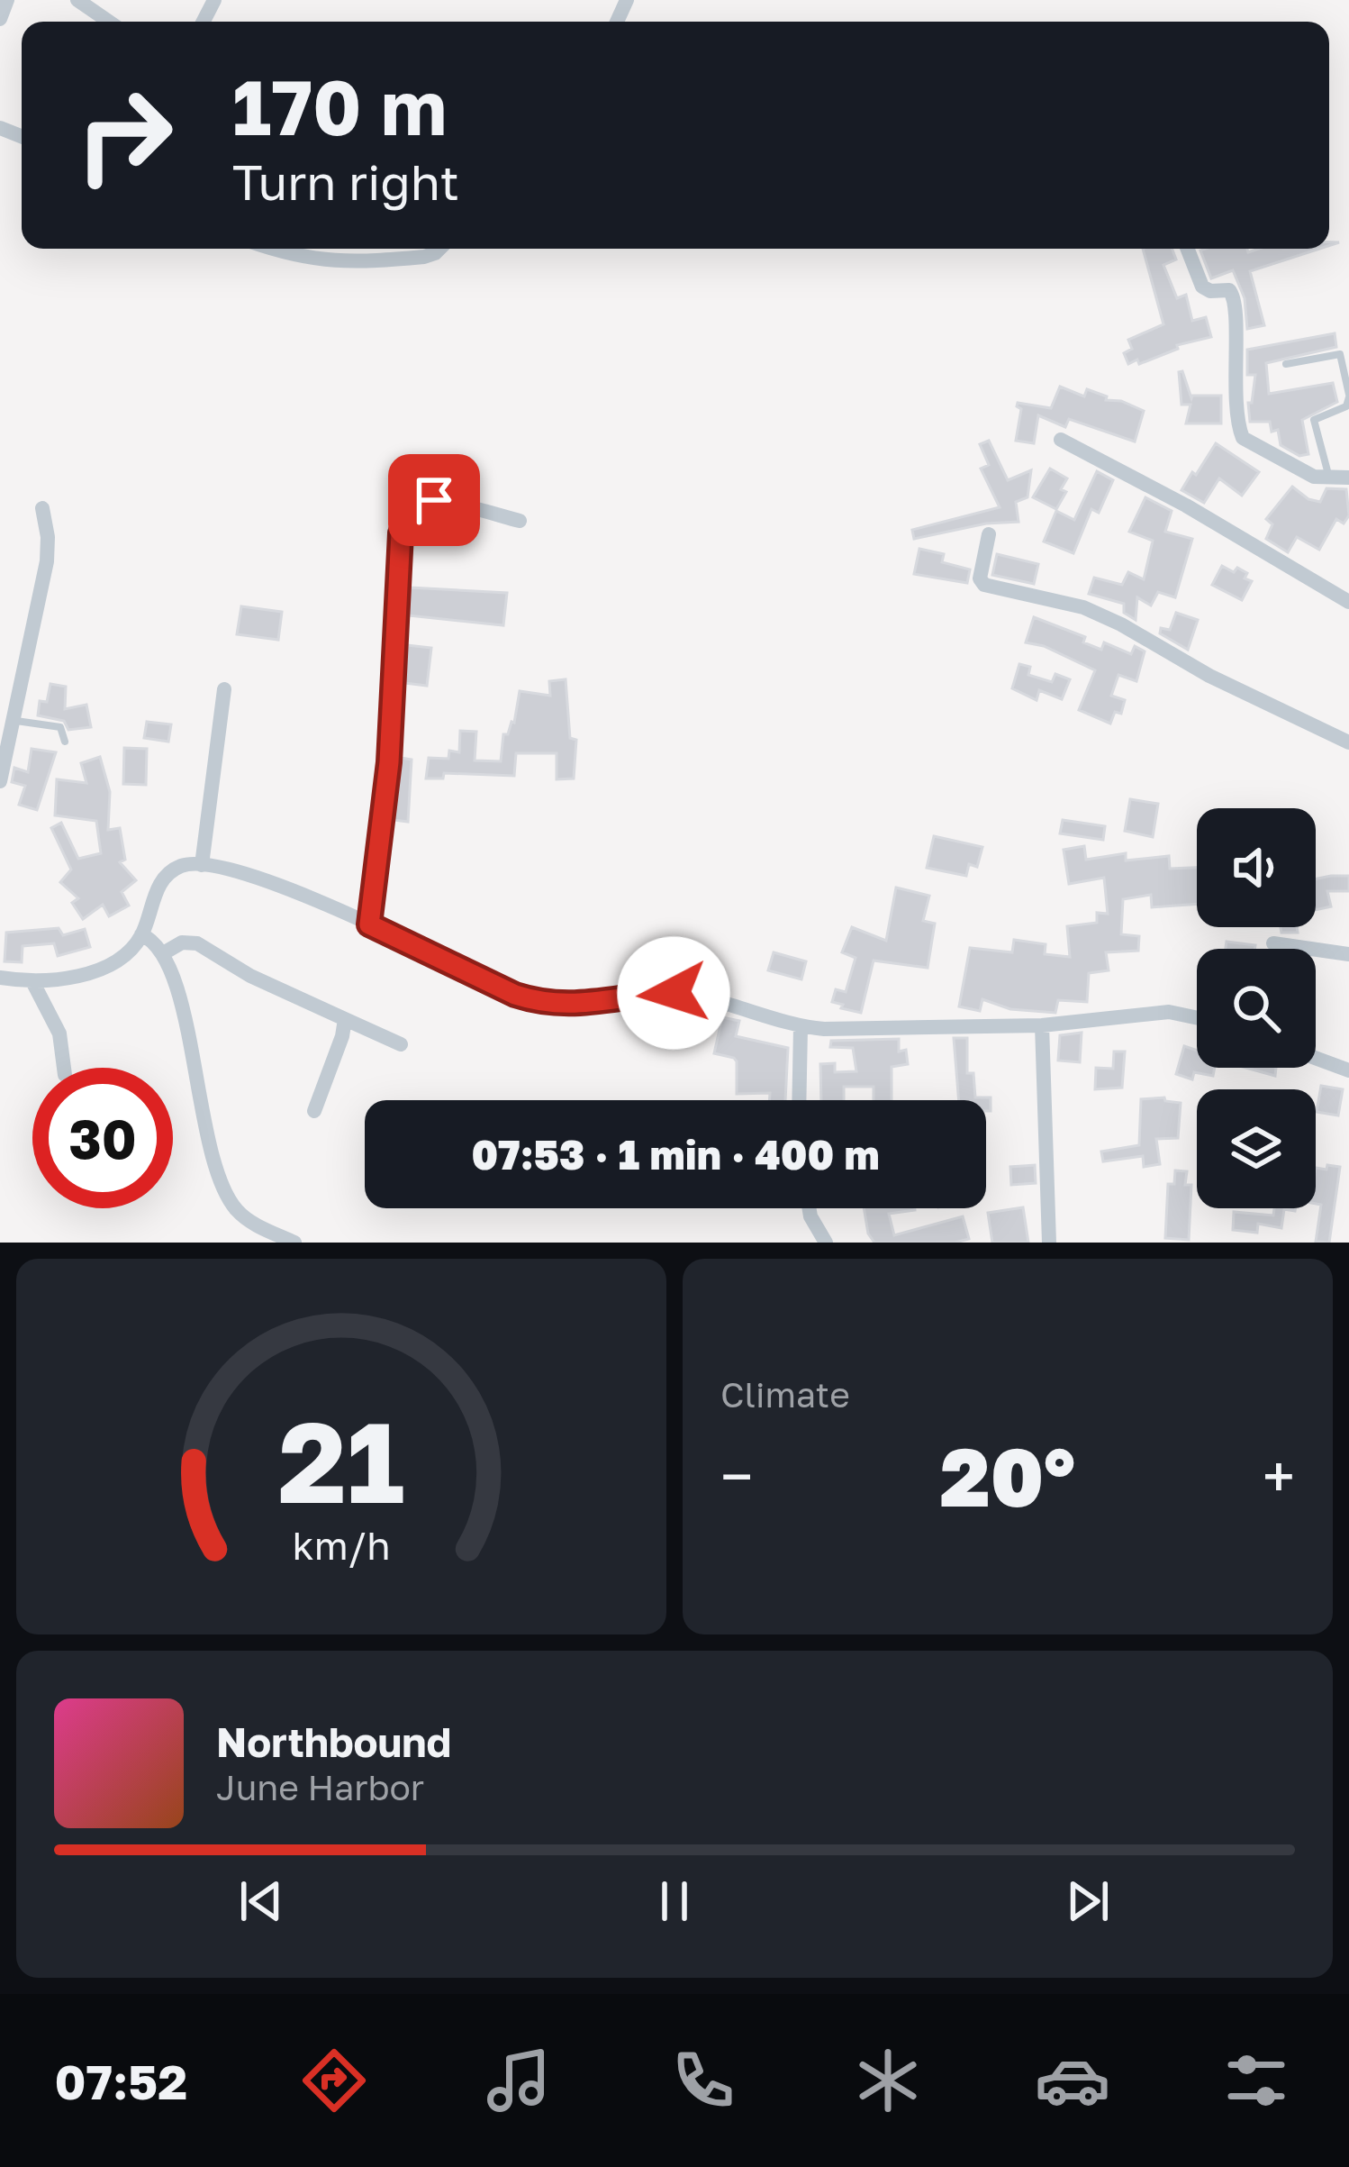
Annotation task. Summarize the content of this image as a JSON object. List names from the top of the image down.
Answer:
{
  "page": {
    "turn": ["170 m", "Turn right"],
    "limit": "30",
    "trip": "07:53 · 1 min · 400 m",
    "tile": "Climate",
    "heat": ["−", "20°", "+"],
    "song": ["Northbound", "June Harbor"],
    "tabs": "07:52",
    "gauge": ["21", "km/h"]
  }
}
